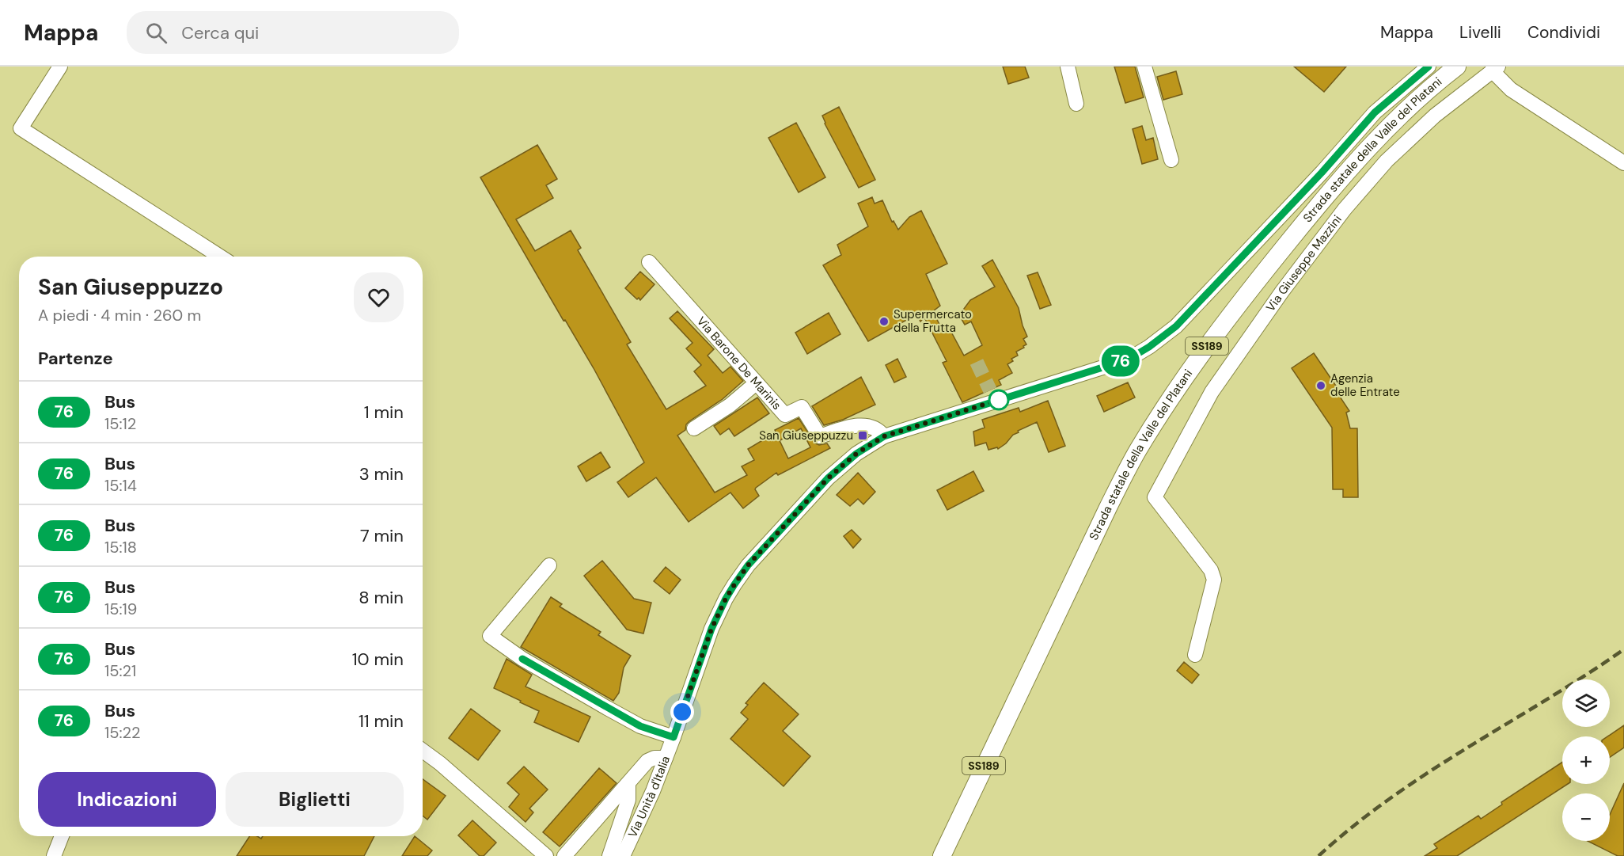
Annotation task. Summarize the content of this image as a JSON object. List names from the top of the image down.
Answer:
{
  "streets": {
    "main road": ["Strada statale della Valle del Platani", "SS189"],
    "street": ["Via Giuseppe Mazzini", "Via Barone De Marinis", "Via Unità d'Italia"]
  },
  "crossings": [
    ["Via Barone De Marinis", "Via Unità d'Italia"]
  ],
  "places": {
    "other": ["Supermercato della Frutta", "Agenzia delle Entrate"],
    "transit": ["San Giuseppuzzu"]
  },
  "lines": ["bus line 76"],
  "page": {
    "header": "Mappa",
    "search": "Cerca qui",
    "nav": ["Mappa", "Livelli", "Condividi"],
    "on_map": "76",
    "heading": [
      ["San Giuseppuzzo", "A piedi · 4 min · 260 m"],
      "Partenze"
    ],
    "list": [
      {
        "mark": "76",
        "name": "Bus",
        "note": "15:12",
        "value": "1 min"
      },
      {
        "mark": "76",
        "name": "Bus",
        "note": "15:14",
        "value": "3 min"
      },
      {
        "mark": "76",
        "name": "Bus",
        "note": "15:18",
        "value": "7 min"
      },
      {
        "mark": "76",
        "name": "Bus",
        "note": "15:19",
        "value": "8 min"
      },
      {
        "mark": "76",
        "name": "Bus",
        "note": "15:21",
        "value": "10 min"
      },
      {
        "mark": "76",
        "name": "Bus",
        "note": "15:22",
        "value": "11 min"
      }
    ],
    "map_buttons": ["+", "−"],
    "buttons": ["Indicazioni", "Biglietti"]
  }
}
